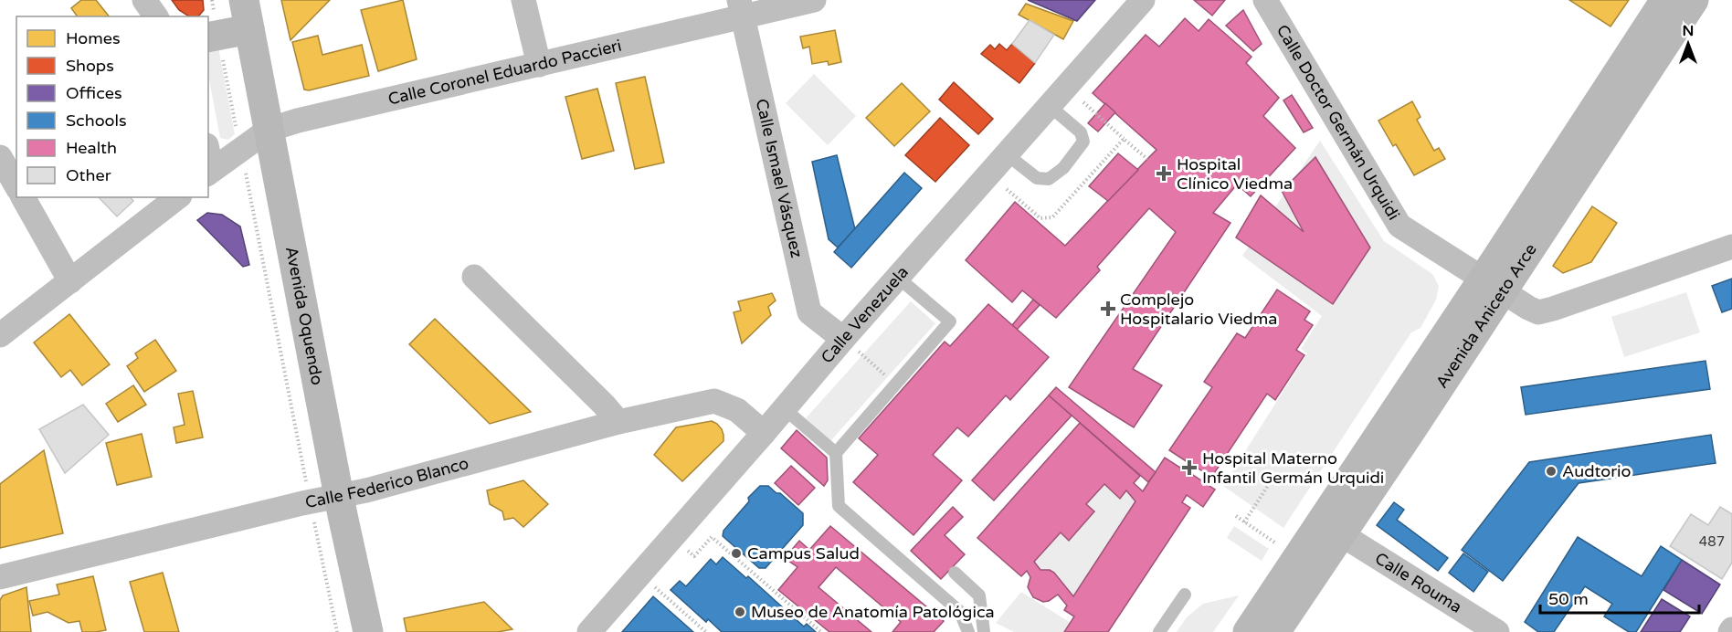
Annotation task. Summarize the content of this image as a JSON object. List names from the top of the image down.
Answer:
{
  "streets": {
    "main road": ["Avenida Oquendo", "Avenida Aniceto Arce"],
    "street": [
      "Calle Coronel Eduardo Paccieri",
      "Calle Doctor Germán Urquidi",
      "Calle Ismael Vásquez",
      "Calle Venezuela",
      "Calle Federico Blanco",
      "Calle Rouma"
    ]
  },
  "crossings": [
    ["Calle Coronel Eduardo Paccieri", "Calle Ismael Vásquez"],
    ["Calle Coronel Eduardo Paccieri", "Avenida Oquendo"],
    ["Calle Doctor Germán Urquidi", "Avenida Aniceto Arce"],
    ["Calle Ismael Vásquez", "Calle Venezuela"],
    ["Calle Venezuela", "Calle Federico Blanco"],
    ["Avenida Oquendo", "Calle Federico Blanco"],
    ["Avenida Aniceto Arce", "Calle Rouma"]
  ],
  "places": {
    "health": ["Hospital Clínico Viedma", "Complejo Hospitalario Viedma", "Hospital Materno Infantil Germán Urquidi"],
    "other": ["Audtorio", "Campus Salud", "Museo de Anatomía Patológica"]
  },
  "house_numbers": ["487"],
  "legend": [
    "Homes",
    "Shops",
    "Offices",
    "Schools",
    "Health",
    "Other"
  ],
  "scale_bar": "50 m",
  "north": "top"
}
